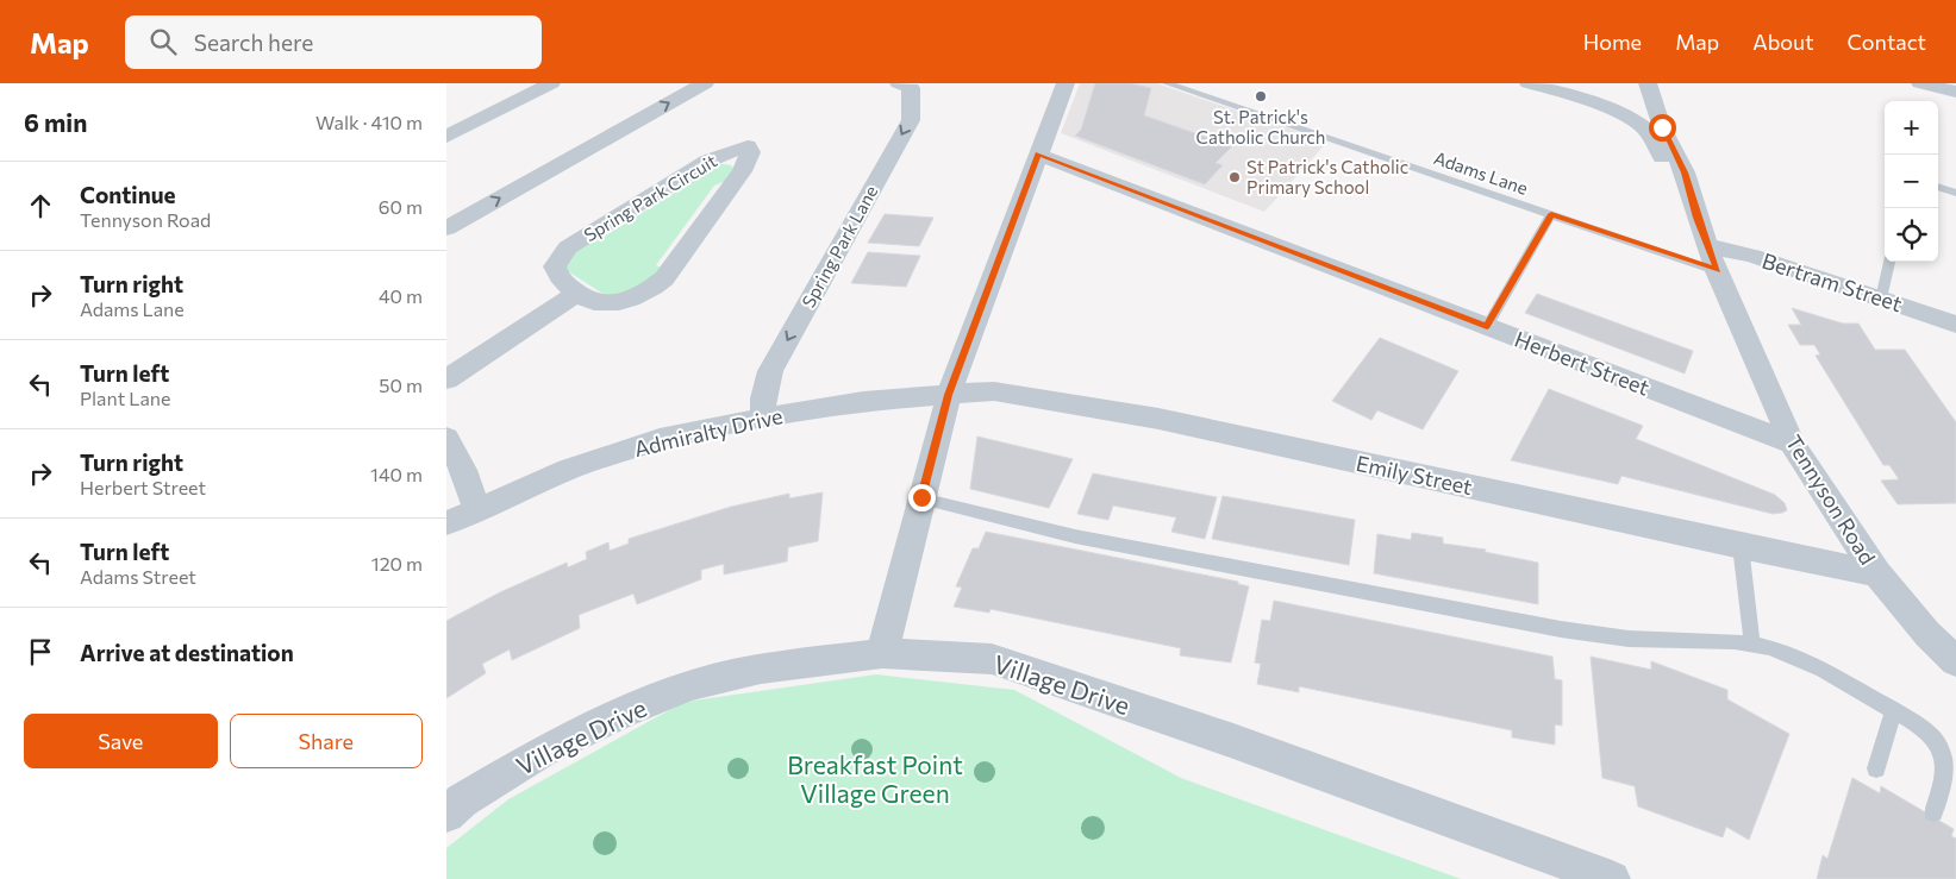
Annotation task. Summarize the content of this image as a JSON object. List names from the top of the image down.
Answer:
{
  "streets": {
    "street": [
      "Spring Park Circuit",
      "Spring Park Lane",
      "Bertram Street",
      "Herbert Street",
      "Admiralty Drive",
      "Emily Street",
      "Tennyson Road",
      "Village Drive"
    ],
    "lane": ["Adams Lane"]
  },
  "crossings": [
    ["Adams Lane", "Bertram Street"],
    ["Adams Lane", "Tennyson Road"],
    ["Spring Park Lane", "Admiralty Drive"],
    ["Bertram Street", "Tennyson Road"],
    ["Herbert Street", "Tennyson Road"],
    ["Admiralty Drive", "Emily Street"],
    ["Emily Street", "Tennyson Road"]
  ],
  "parks": ["Breakfast Point Village Green"],
  "places": ["St. Patrick's Catholic Church", "St Patrick's Catholic Primary School"],
  "page": {
    "header": "Map",
    "search": "Search here",
    "nav": [
      "Home",
      "Map",
      "About",
      "Contact"
    ],
    "heading": ["6 min", "Walk · 410 m"],
    "map_buttons": ["+", "−"],
    "list": [
      ["Continue", "Tennyson Road", "60 m"],
      ["Turn right", "Adams Lane", "40 m"],
      ["Turn left", "Plant Lane", "50 m"],
      ["Turn right", "Herbert Street", "140 m"],
      ["Turn left", "Adams Street", "120 m"],
      "Arrive at destination"
    ],
    "buttons": ["Save", "Share"]
  }
}
